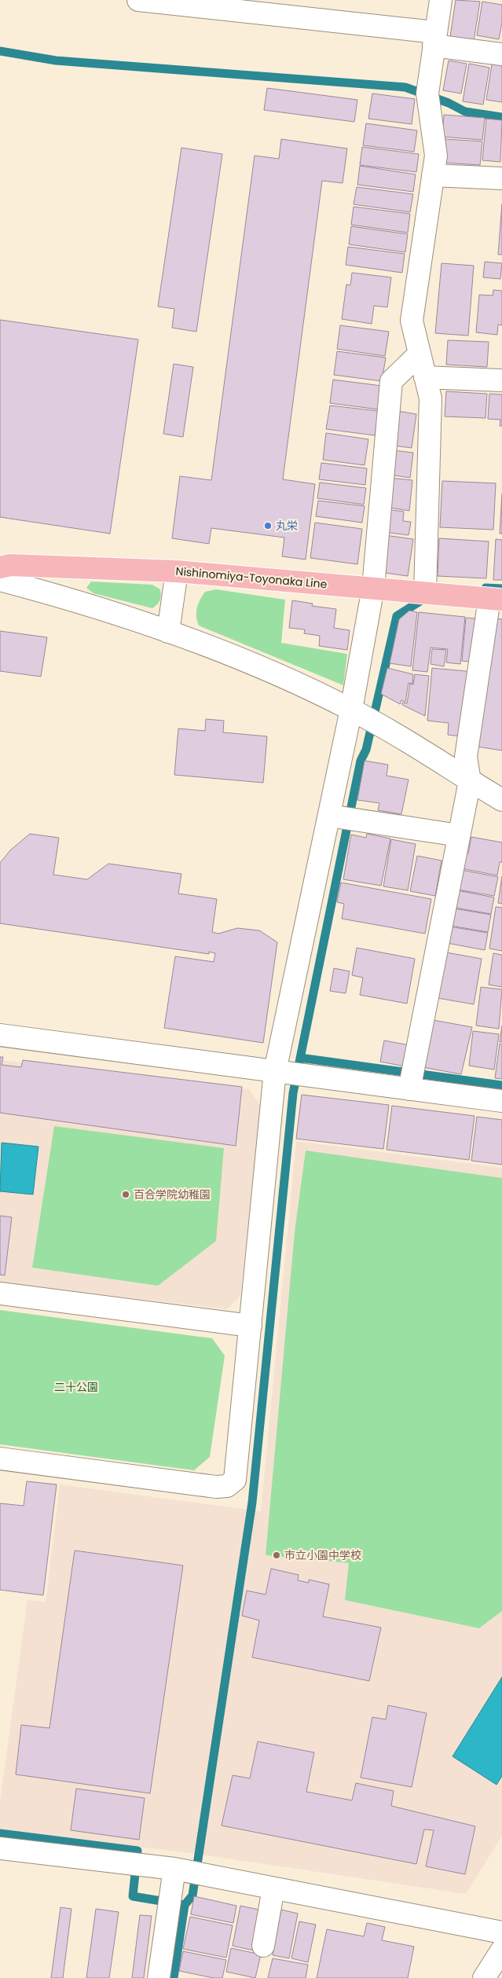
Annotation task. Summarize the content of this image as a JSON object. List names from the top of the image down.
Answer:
{
  "streets": {
    "main road": ["Nishinomiya-Toyonaka Line"]
  },
  "parks": ["二十公園"],
  "places": ["丸栄", "百合学院幼稚園", "市立小園中学校"]
}
